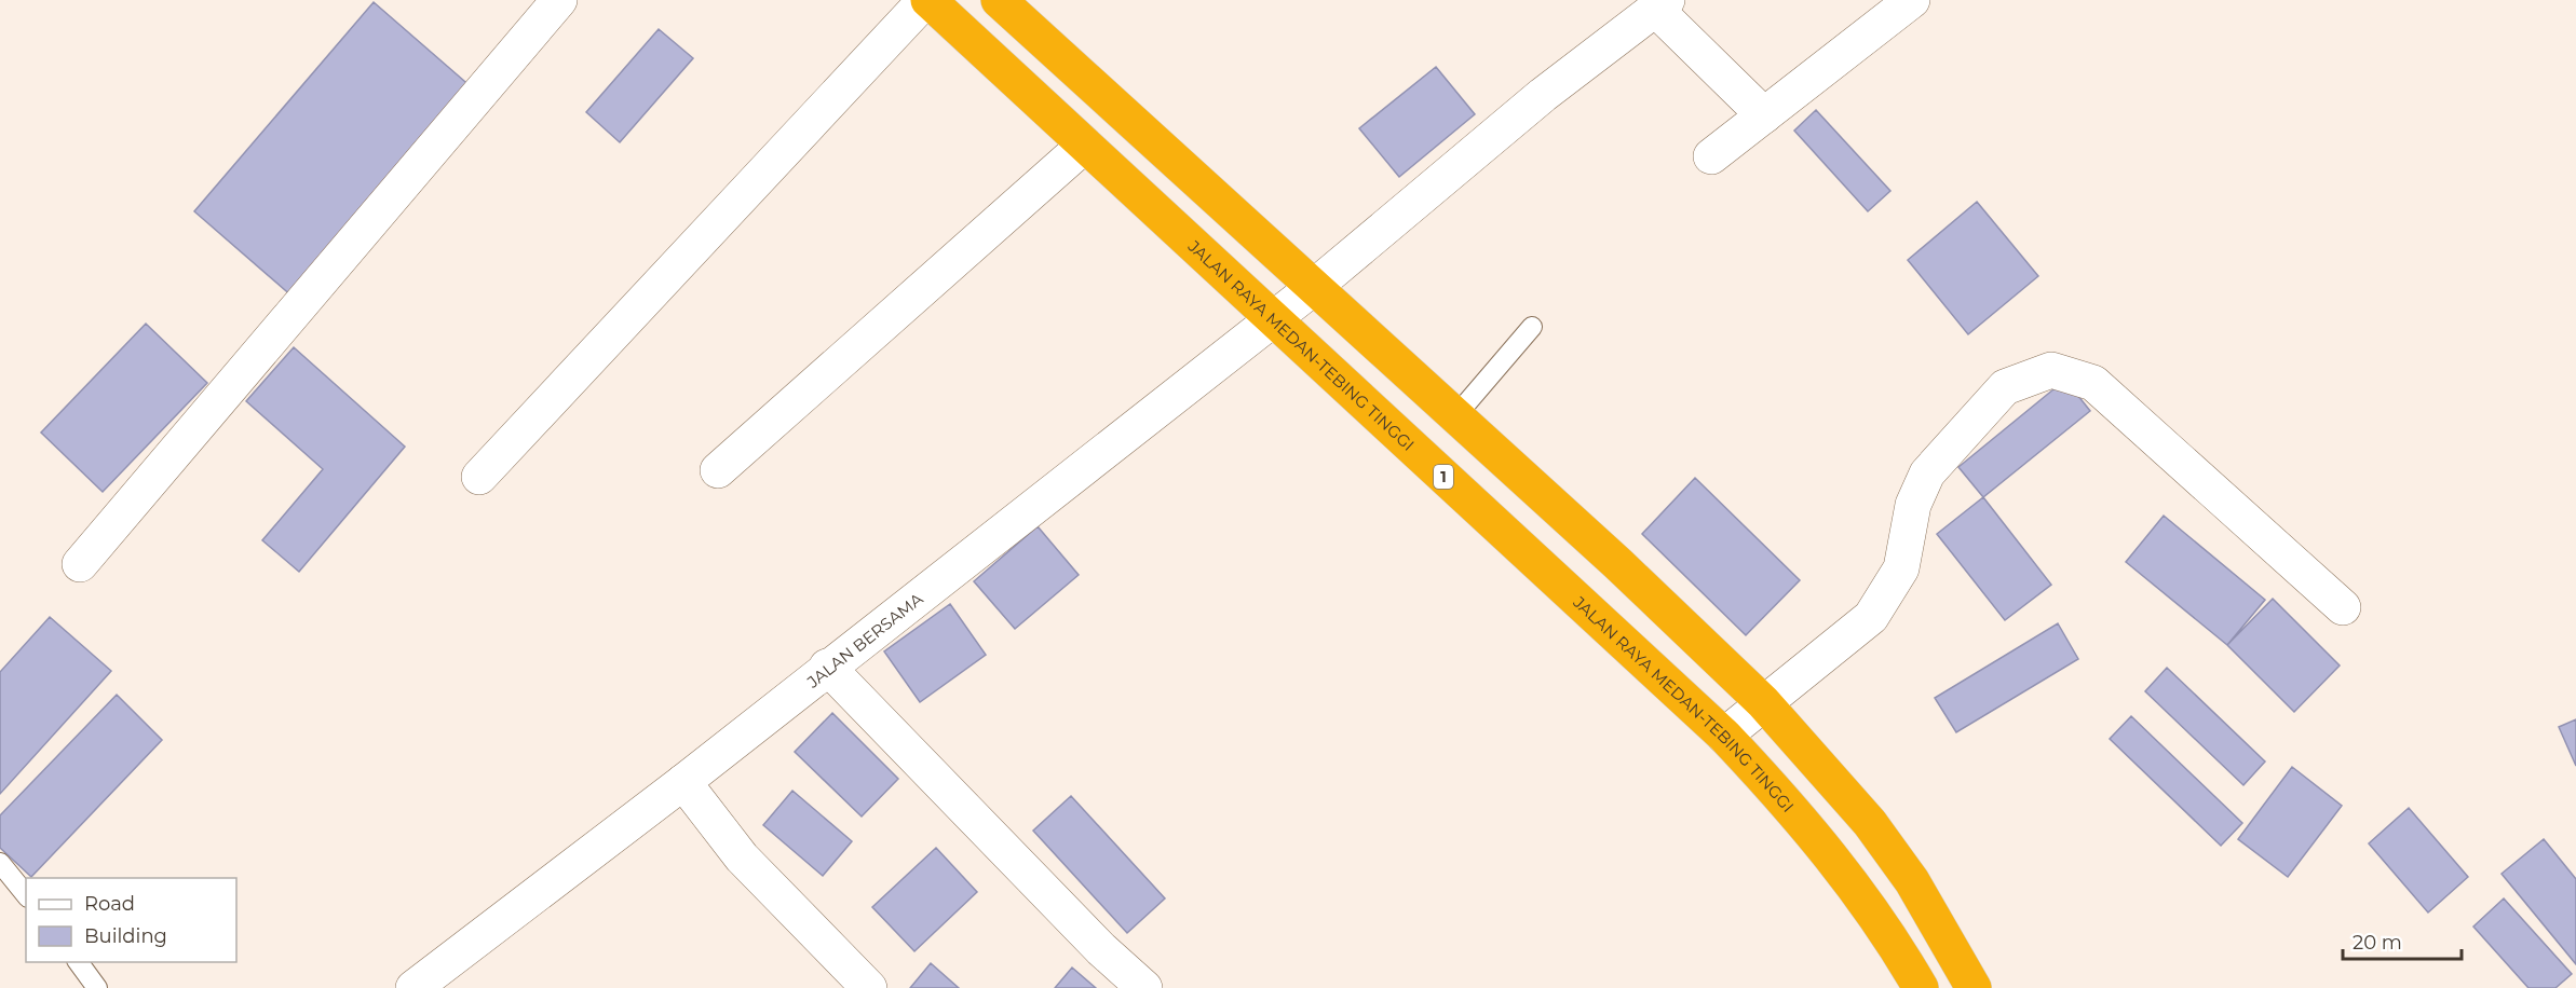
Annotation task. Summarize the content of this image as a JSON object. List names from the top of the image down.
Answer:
{
  "streets": {
    "highway": ["JALAN RAYA MEDAN-TEBING TINGGI", "1"],
    "street": ["JALAN BERSAMA"]
  },
  "crossings": [
    ["JALAN RAYA MEDAN-TEBING TINGGI", "JALAN BERSAMA"]
  ],
  "legend": ["Road", "Building"],
  "scale_bar": "20 m"
}
